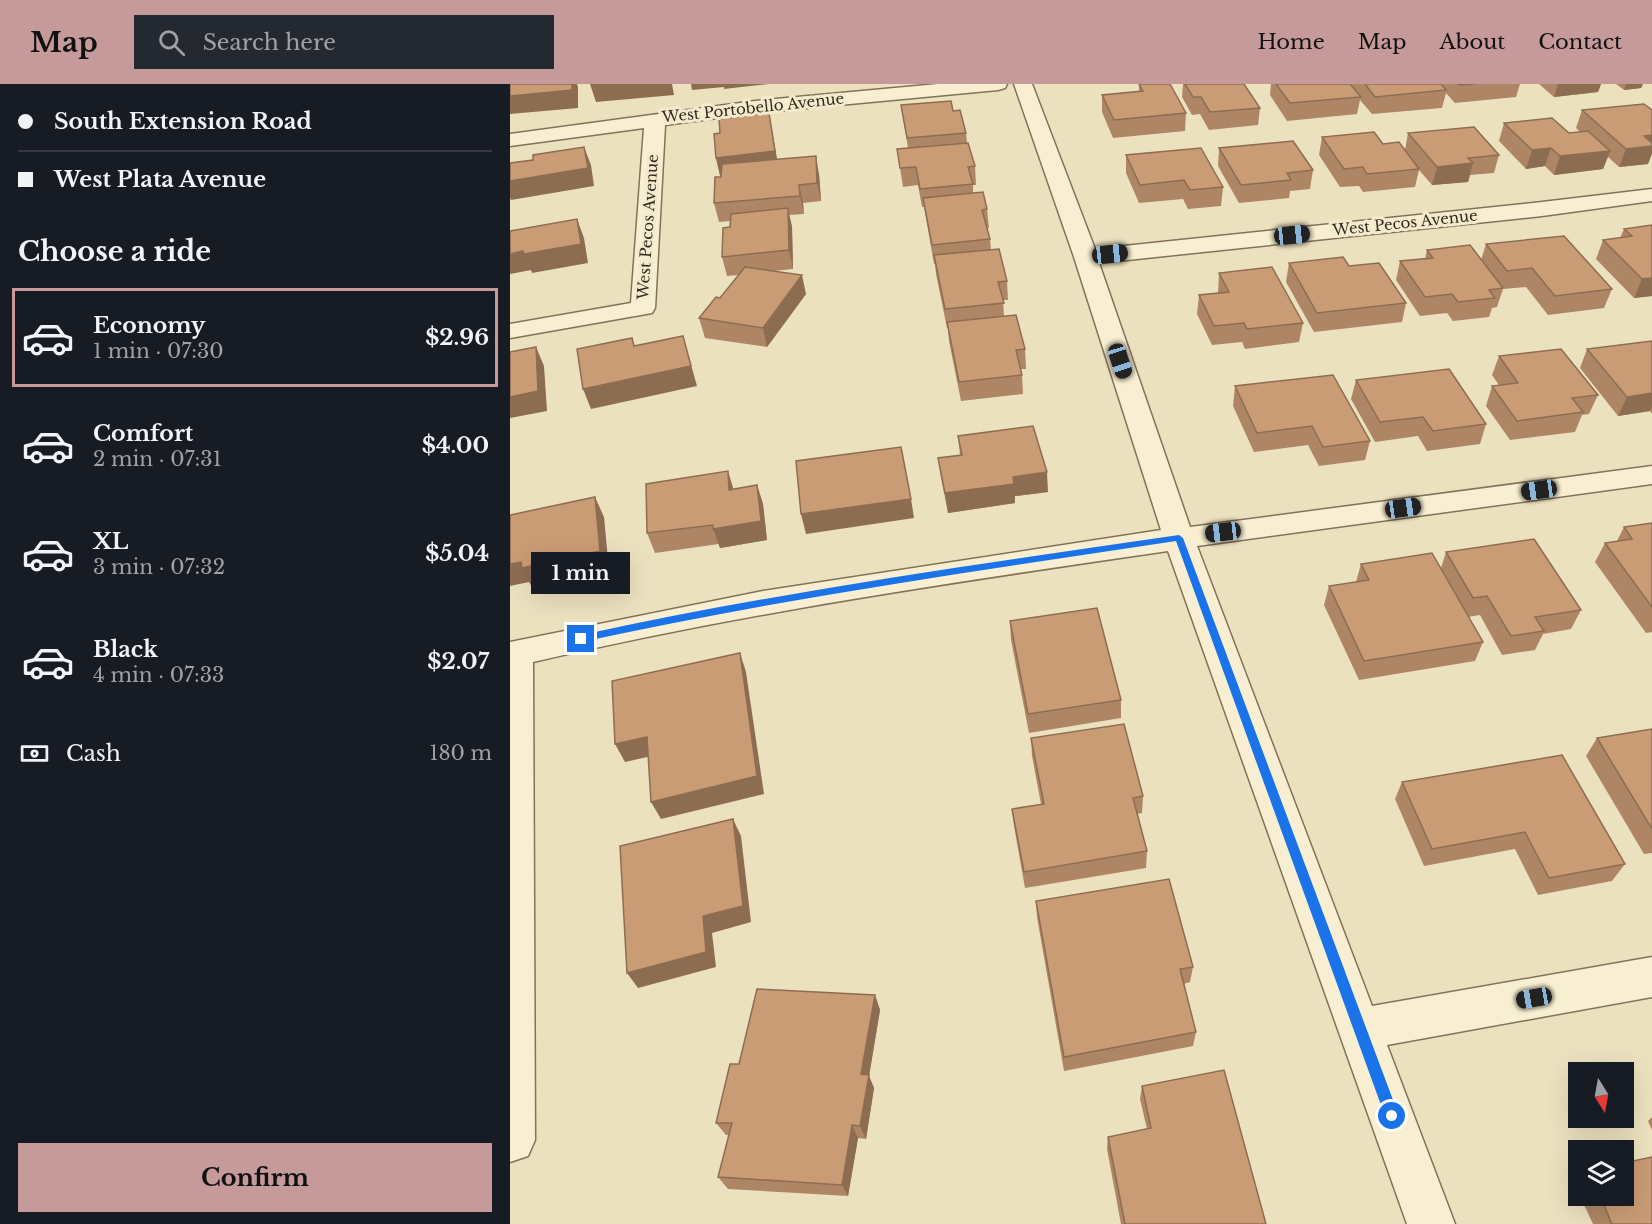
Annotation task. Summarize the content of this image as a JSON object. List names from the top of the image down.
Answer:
{
  "streets": {
    "street": ["West Portobello Avenue", "West Pecos Avenue"]
  },
  "crossings": [
    ["West Portobello Avenue", "West Pecos Avenue"]
  ],
  "north": "bottom",
  "page": {
    "header": "Map",
    "search": "Search here",
    "nav": [
      "Home",
      "Map",
      "About",
      "Contact"
    ],
    "banner": ["South Extension Road", "West Plata Avenue"],
    "heading": "Choose a ride",
    "list": [
      {
        "name": "Economy",
        "note": "1 min · 07:30",
        "value": "$2.96"
      },
      {
        "name": "Comfort",
        "note": "2 min · 07:31",
        "value": "$4.00"
      },
      {
        "name": "XL",
        "note": "3 min · 07:32",
        "value": "$5.04"
      },
      {
        "name": "Black",
        "note": "4 min · 07:33",
        "value": "$2.07"
      }
    ],
    "bubble": "1 min",
    "pay": ["Cash", "180 m"],
    "buttons": "Confirm"
  }
}
